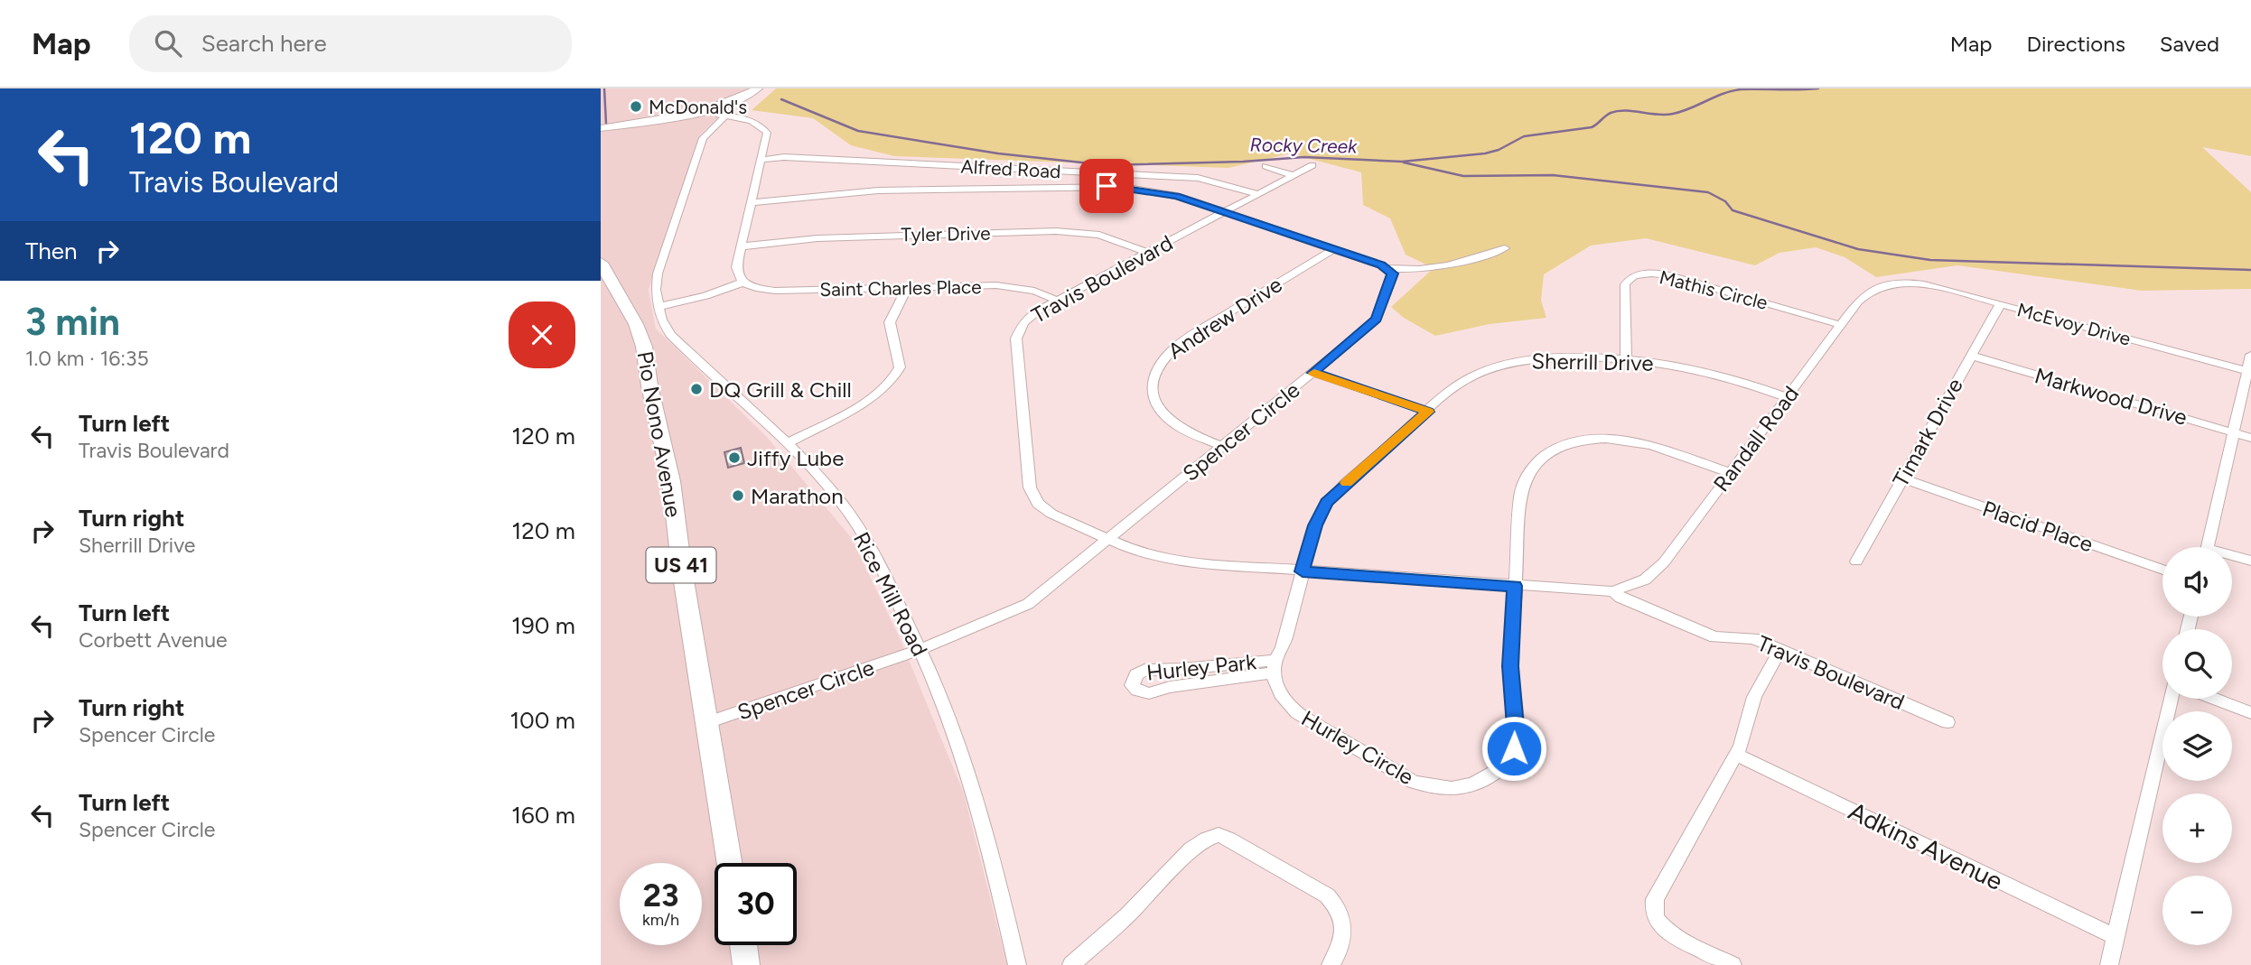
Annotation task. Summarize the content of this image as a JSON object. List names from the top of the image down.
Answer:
{
  "streets": {
    "main road": ["Pio Nono Avenue", "US 41"],
    "street": [
      "Alfred Road",
      "Tyler Drive",
      "Travis Boulevard",
      "Saint Charles Place",
      "Mathis Circle",
      "Andrew Drive",
      "McEvoy Drive",
      "Sherrill Drive",
      "Markwood Drive",
      "Spencer Circle",
      "Timark Drive",
      "Randall Road",
      "Placid Place",
      "Rice Mill Road",
      "Hurley Park",
      "Hurley Circle",
      "Adkins Avenue"
    ]
  },
  "crossings": [
    ["Alfred Road", "Travis Boulevard"],
    ["Tyler Drive", "Travis Boulevard"],
    ["Travis Boulevard", "Saint Charles Place"],
    ["Travis Boulevard", "Sherrill Drive"],
    ["Travis Boulevard", "Spencer Circle"],
    ["Travis Boulevard", "Randall Road"],
    ["Travis Boulevard", "Hurley Circle"],
    ["Mathis Circle", "Sherrill Drive"],
    ["Mathis Circle", "Randall Road"],
    ["Andrew Drive", "Spencer Circle"],
    ["McEvoy Drive", "Timark Drive"],
    ["McEvoy Drive", "Randall Road"],
    ["Sherrill Drive", "Randall Road"],
    ["Markwood Drive", "Timark Drive"],
    ["Spencer Circle", "Pio Nono Avenue"],
    ["Spencer Circle", "Rice Mill Road"],
    ["Timark Drive", "Placid Place"],
    ["Randall Road", "Hurley Circle"],
    ["Hurley Park", "Hurley Circle"]
  ],
  "water": ["Rocky Creek"],
  "places": [
    "McDonald's",
    "DQ Grill & Chill",
    "Jiffy Lube",
    "Marathon"
  ],
  "page": {
    "header": "Map",
    "search": "Search here",
    "nav": ["Map", "Directions", "Saved"],
    "turn": ["120 m", "Travis Boulevard"],
    "then": "Then",
    "heading": ["3 min", "1.0 km · 16:35"],
    "list": [
      {
        "name": "Turn left",
        "note": "Travis Boulevard",
        "value": "120 m"
      },
      {
        "name": "Turn right",
        "note": "Sherrill Drive",
        "value": "120 m"
      },
      {
        "name": "Turn left",
        "note": "Corbett Avenue",
        "value": "190 m"
      },
      {
        "name": "Turn right",
        "note": "Spencer Circle",
        "value": "100 m"
      },
      {
        "name": "Turn left",
        "note": "Spencer Circle",
        "value": "160 m"
      }
    ],
    "map_buttons": ["+", "−"],
    "speed": "23 km/h",
    "limit": "30"
  }
}
